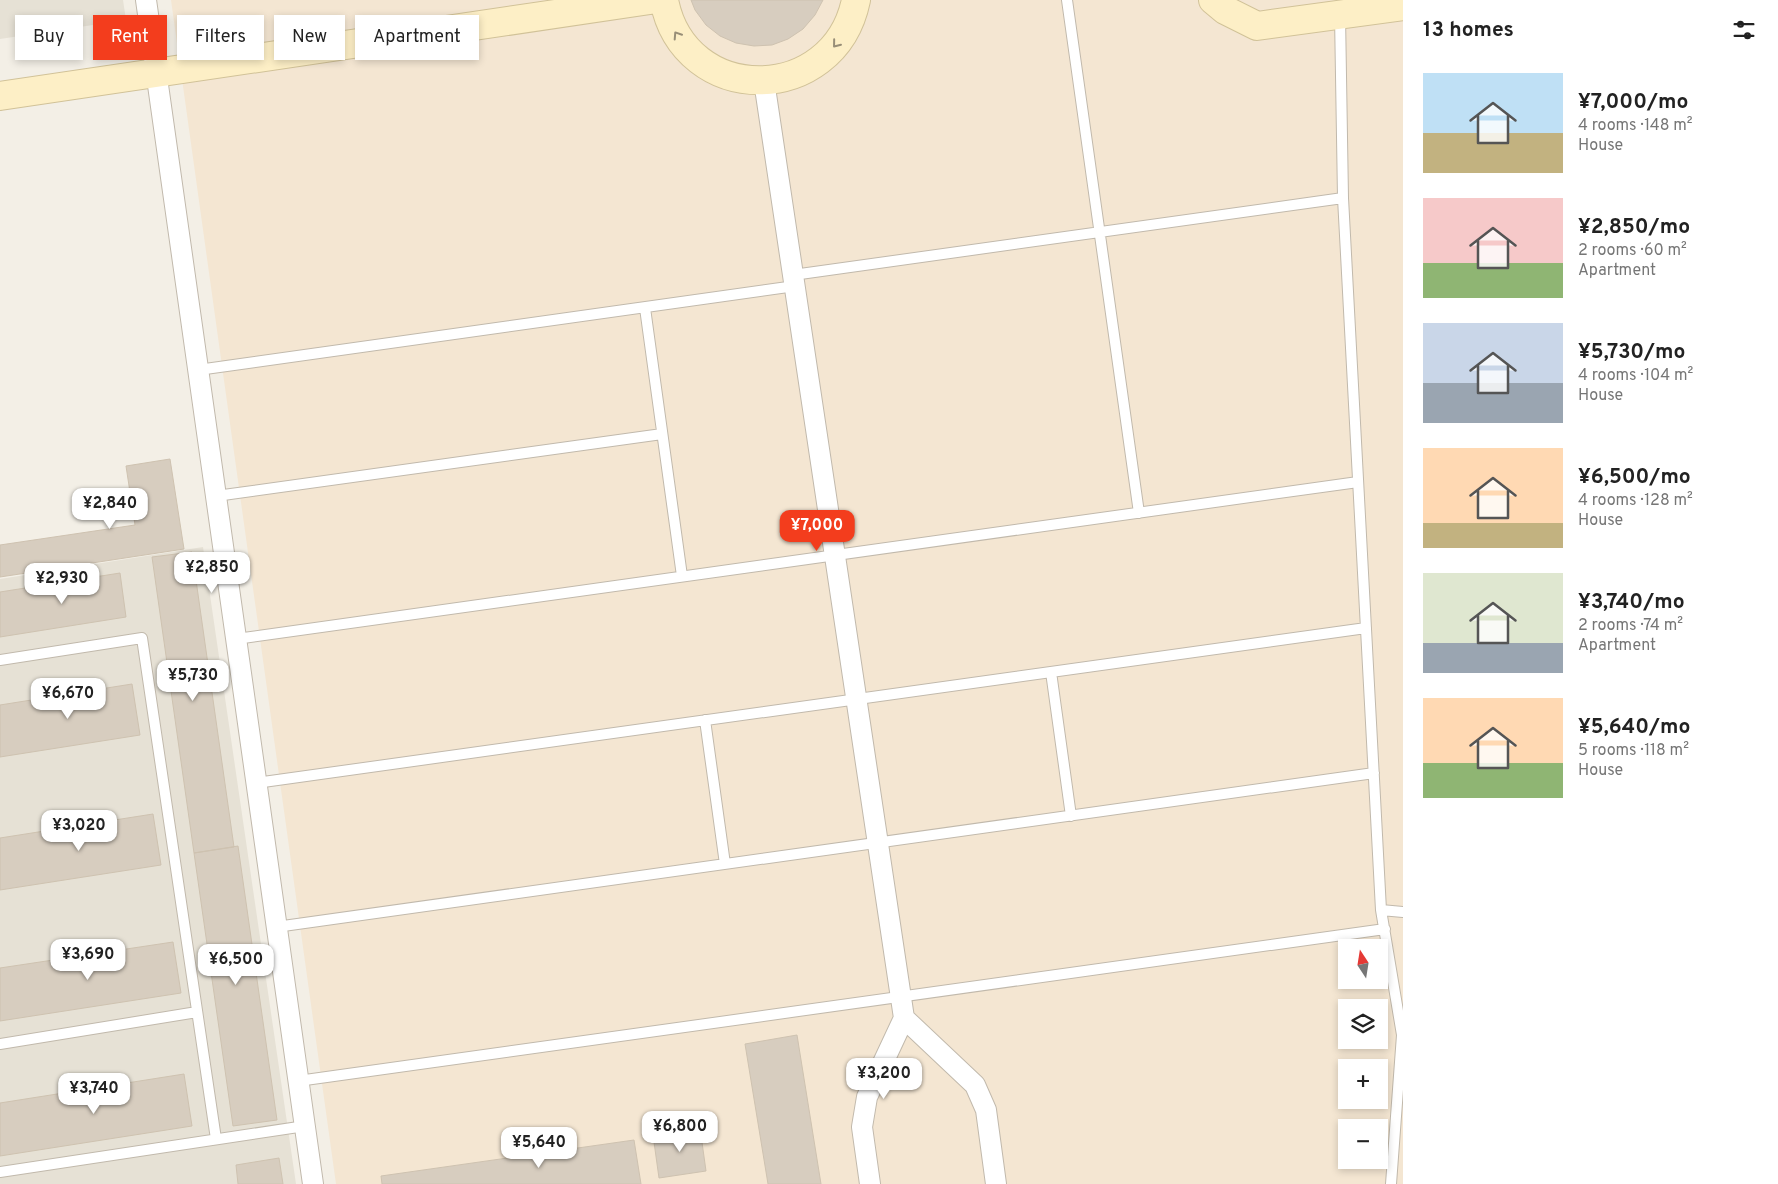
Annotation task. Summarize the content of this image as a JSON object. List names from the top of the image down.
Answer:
{
  "north": "top",
  "page": {
    "heading": "13 homes",
    "chip": [
      "Buy",
      "Rent",
      "Filters",
      "New",
      "Apartment"
    ],
    "list": [
      {
        "name": "¥7,000/mo",
        "note": "4 rooms · 148 m² · House"
      },
      {
        "name": "¥2,850/mo",
        "note": "2 rooms · 60 m² · Apartment"
      },
      {
        "name": "¥5,730/mo",
        "note": "4 rooms · 104 m² · House"
      },
      {
        "name": "¥6,500/mo",
        "note": "4 rooms · 128 m² · House"
      },
      {
        "name": "¥3,740/mo",
        "note": "2 rooms · 74 m² · Apartment"
      },
      {
        "name": "¥5,640/mo",
        "note": "5 rooms · 118 m² · House"
      }
    ],
    "price": [
      "¥2,840",
      "¥7,000",
      "¥2,850",
      "¥2,930",
      "¥5,730",
      "¥6,670",
      "¥3,020",
      "¥3,690",
      "¥6,500",
      "¥3,200",
      "¥3,740",
      "¥6,800",
      "¥5,640"
    ],
    "map_buttons": ["+", "−"]
  }
}
